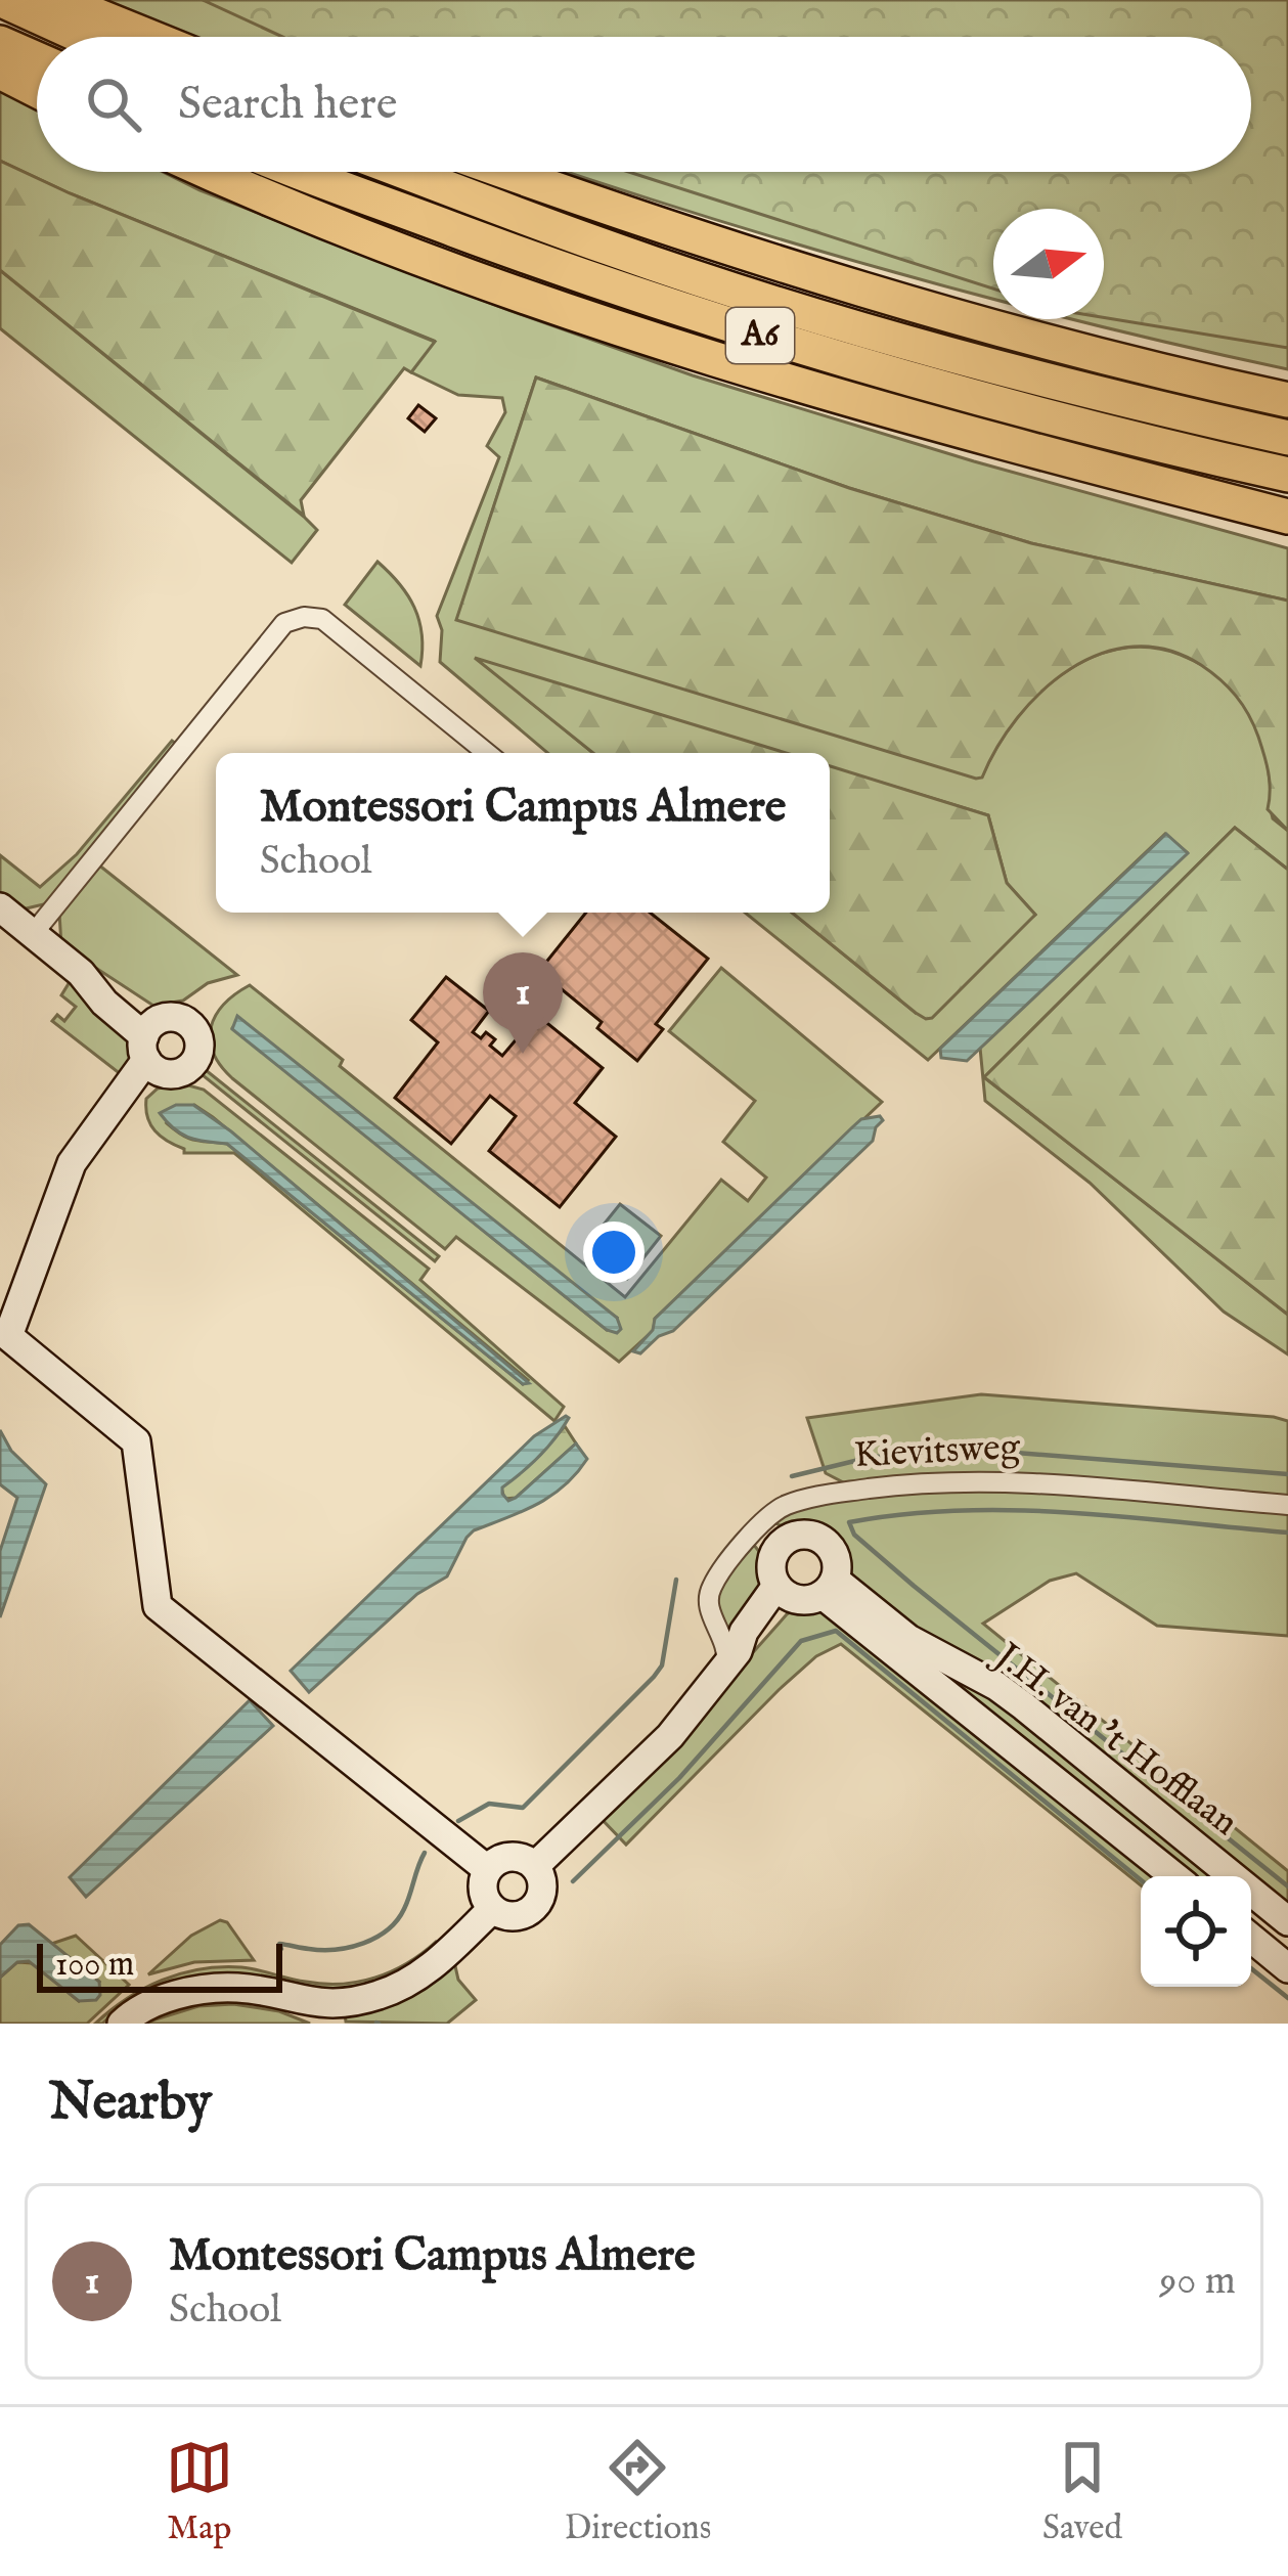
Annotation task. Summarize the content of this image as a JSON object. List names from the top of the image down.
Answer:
{
  "streets": {
    "highway": ["A6"],
    "street": ["Kievitsweg", "J.H. van 't Hofflaan"]
  },
  "scale_bar": "100 m",
  "north": "right",
  "page": {
    "search": "Search here",
    "popup": ["Montessori Campus Almere", "School"],
    "pins": "1",
    "scale": "100 m",
    "heading": "Nearby",
    "list": [
      {
        "mark": "1",
        "name": "Montessori Campus Almere",
        "note": "School",
        "value": "90 m"
      }
    ],
    "nav": ["Map", "Directions", "Saved"]
  }
}
